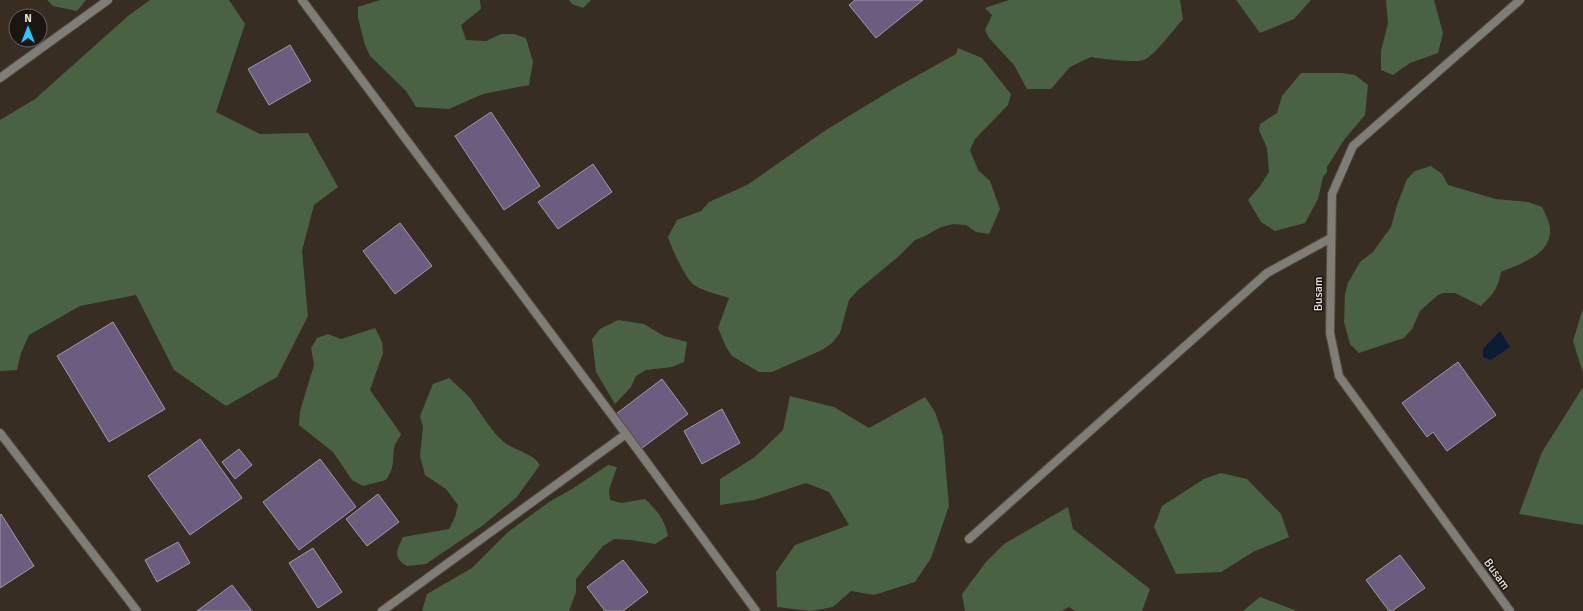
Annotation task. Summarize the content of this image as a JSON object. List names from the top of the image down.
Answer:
{
  "streets": {
    "street": ["Busam"]
  },
  "north": "top"
}
